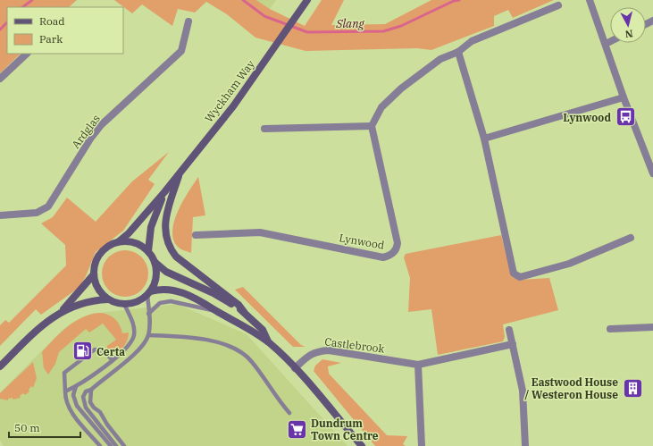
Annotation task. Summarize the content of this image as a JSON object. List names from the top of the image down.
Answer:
{
  "streets": {
    "main road": ["Wyckham Way"],
    "street": ["Ardglas", "Lynwood", "Castlebrook"]
  },
  "water": ["Slang"],
  "places": {
    "bus stop": ["Lynwood"],
    "fuel station": ["Certa"],
    "building": ["Eastwood House / Westeron House"],
    "supermarket": ["Dundrum Town Centre"]
  },
  "legend": ["Road", "Park"],
  "scale_bar": "50 m",
  "north": "bottom"
}
